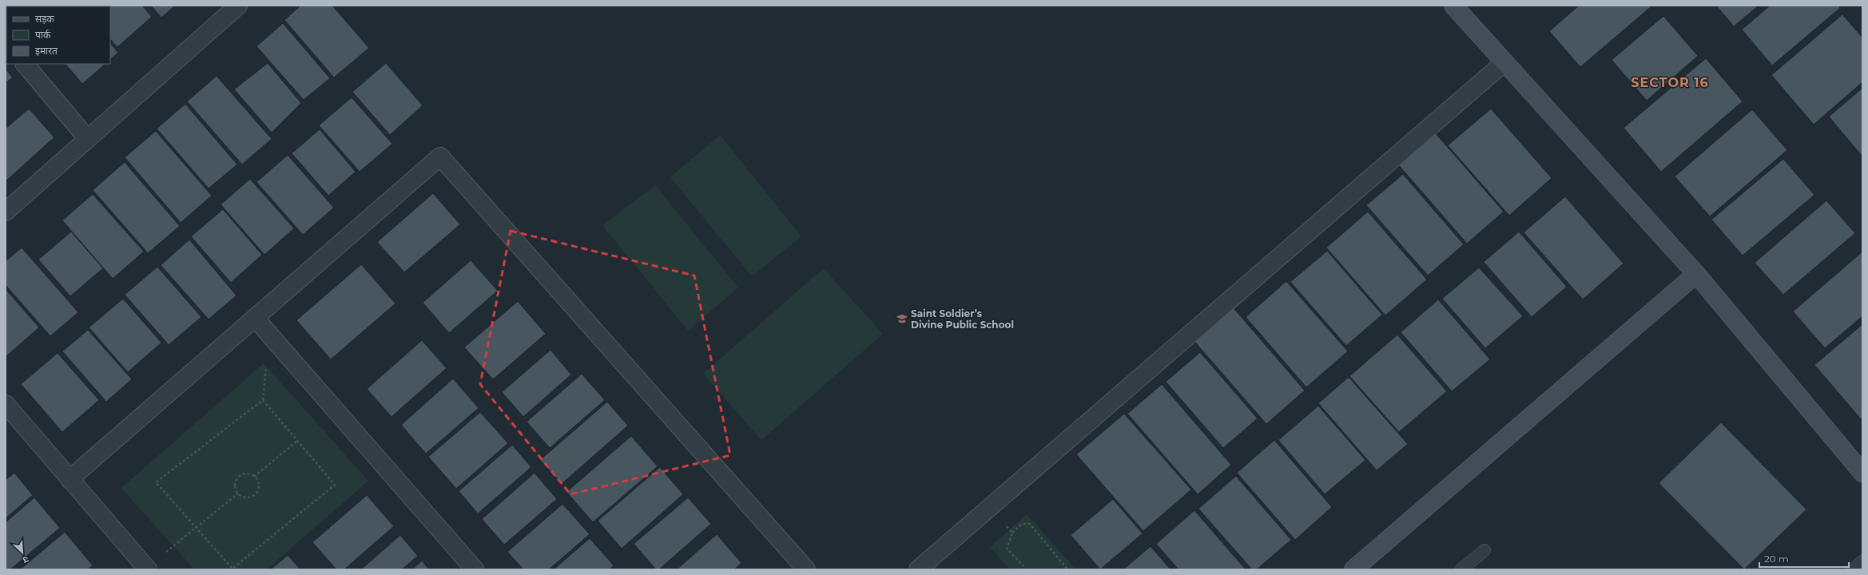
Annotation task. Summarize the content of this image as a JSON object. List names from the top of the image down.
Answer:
{
  "districts": ["SECTOR 16"],
  "places": {
    "school or university": ["Saint Soldier’s Divine Public School"]
  },
  "legend": ["सड़क", "पार्क", "इमारत"],
  "scale_bar": "20 m",
  "north": "bottom right"
}
